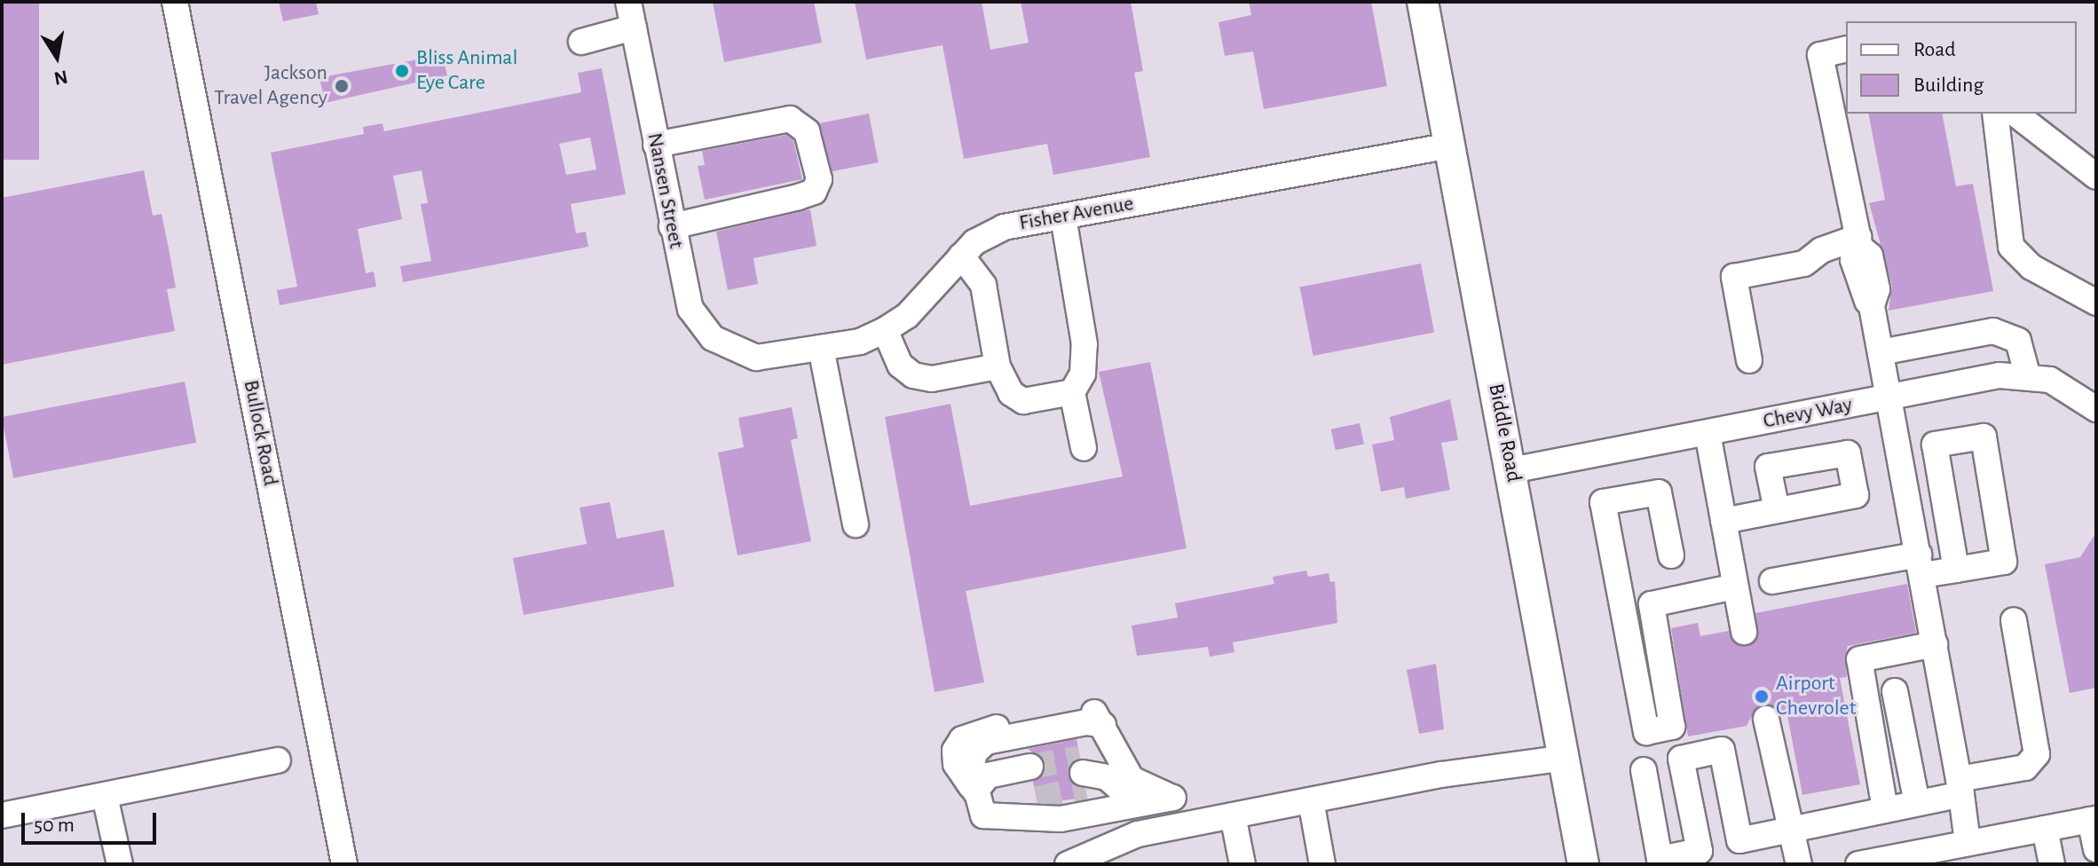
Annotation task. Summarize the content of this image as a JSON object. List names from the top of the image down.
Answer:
{
  "streets": {
    "main road": ["Biddle Road"],
    "street": [
      "Nansen Street",
      "Fisher Avenue",
      "Chevy Way",
      "Bullock Road"
    ]
  },
  "crossings": [
    ["Nansen Street", "Fisher Avenue"],
    ["Fisher Avenue", "Biddle Road"],
    ["Chevy Way", "Biddle Road"]
  ],
  "places": ["Bliss Animal Eye Care", "Jackson Travel Agency", "Airport Chevrolet"],
  "legend": ["Road", "Building"],
  "scale_bar": "50 m",
  "north": "bottom"
}
